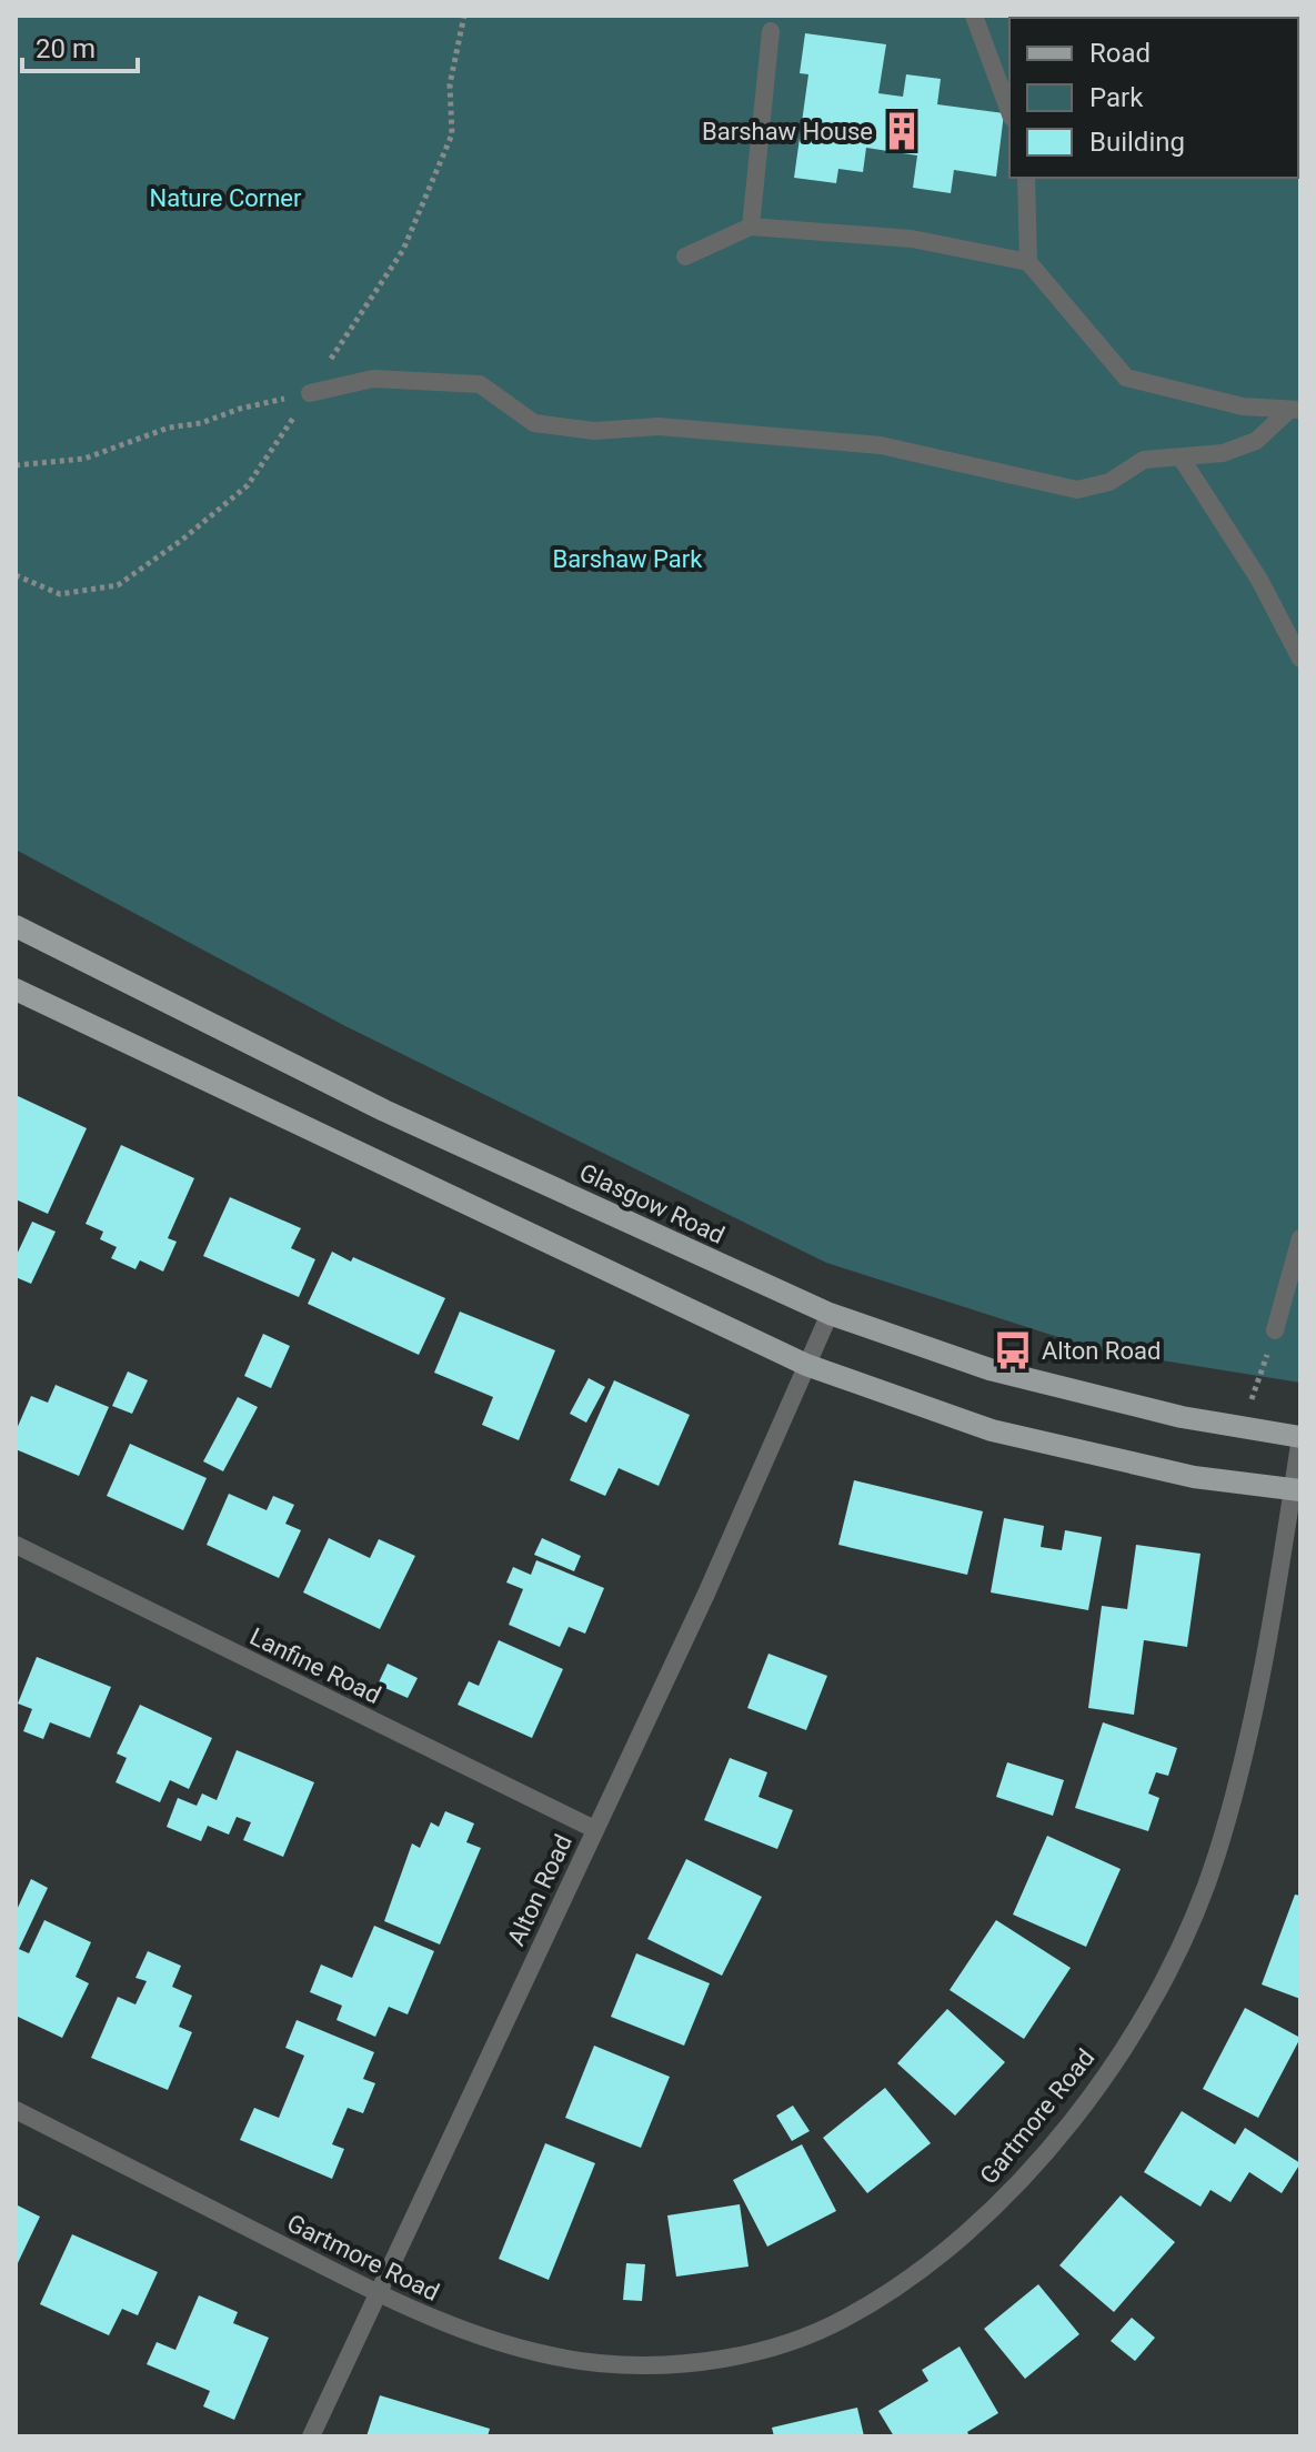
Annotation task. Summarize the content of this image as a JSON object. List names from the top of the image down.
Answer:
{
  "streets": {
    "main road": ["Glasgow Road"],
    "street": ["Lanfine Road", "Alton Road", "Gartmore Road"]
  },
  "crossings": [
    ["Glasgow Road", "Alton Road"],
    ["Glasgow Road", "Gartmore Road"],
    ["Lanfine Road", "Alton Road"],
    ["Alton Road", "Gartmore Road"]
  ],
  "parks": ["Nature Corner", "Barshaw Park"],
  "places": {
    "building": ["Barshaw House"],
    "bus stop": ["Alton Road"]
  },
  "legend": ["Road", "Park", "Building"],
  "scale_bar": "20 m"
}
